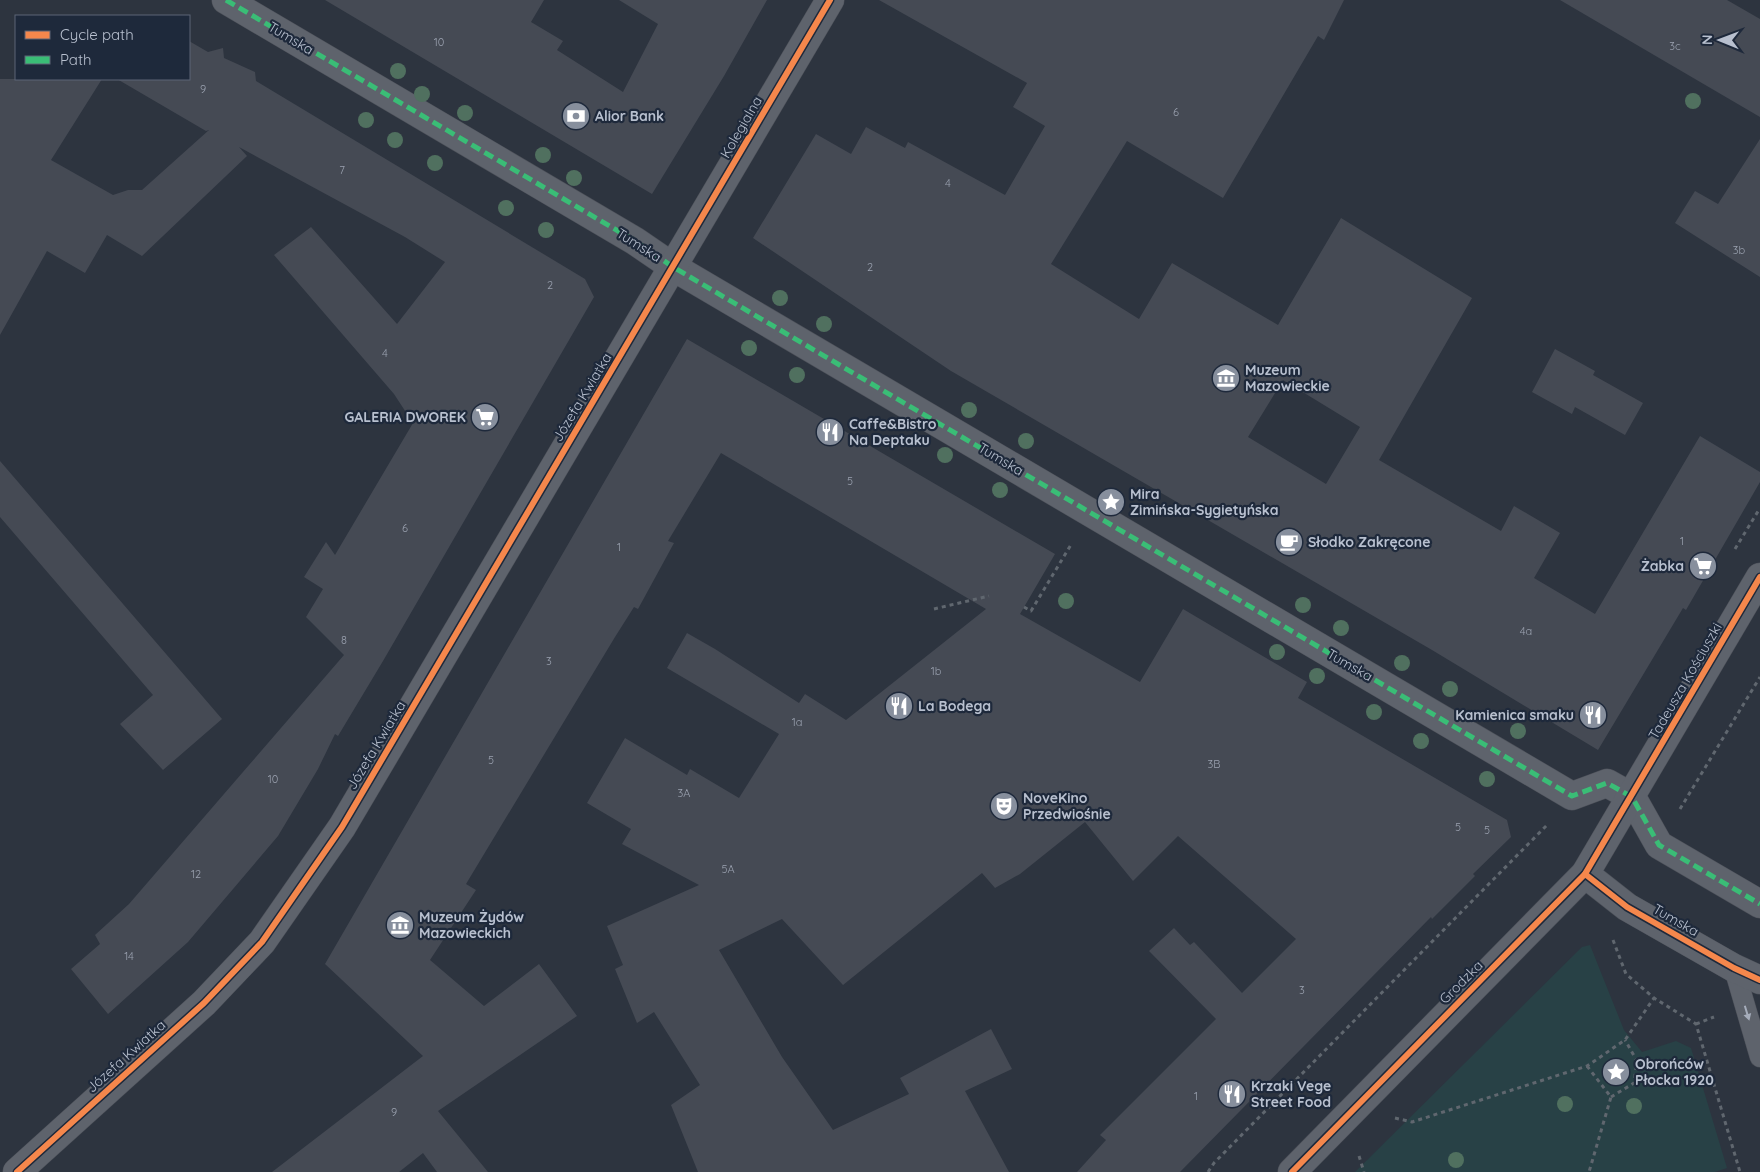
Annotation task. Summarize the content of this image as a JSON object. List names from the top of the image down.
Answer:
{
  "streets": {
    "street": [
      "Tumska",
      "Kolegialna",
      "Józefa Kwiatka",
      "Tadeusza Kościuszki",
      "Grodzka"
    ]
  },
  "crossings": [
    ["Tumska", "Kolegialna"],
    ["Tumska", "Józefa Kwiatka"],
    ["Tumska", "Grodzka"],
    ["Kolegialna", "Józefa Kwiatka"],
    ["Tadeusza Kościuszki", "Grodzka"]
  ],
  "places": {
    "bank": ["Alior Bank"],
    "museum": ["Muzeum Mazowieckie", "Muzeum Żydów Mazowieckich"],
    "supermarket": ["GALERIA DWOREK", "Żabka"],
    "restaurant": [
      "Caffe&Bistro Na Deptaku",
      "La Bodega",
      "Kamienica smaku",
      "Krzaki Vege Street Food"
    ],
    "place": ["Mira Zimińska-Sygietyńska", "Obrońców Płocka 1920"],
    "cafe": ["Słodko Zakręcone"],
    "theatre": ["NoveKino Przedwiośnie"]
  },
  "house_numbers": [
    "10",
    "3c",
    "9",
    "6",
    "7",
    "4",
    "3b",
    "2",
    "2",
    "4",
    "5",
    "6",
    "1",
    "1",
    "4a",
    "8",
    "3",
    "1b",
    "1a",
    "5",
    "3B",
    "10",
    "3A",
    "5",
    "5",
    "5A",
    "12",
    "14",
    "3",
    "1",
    "9"
  ],
  "legend": ["Cycle path", "Path"],
  "north": "left"
}
